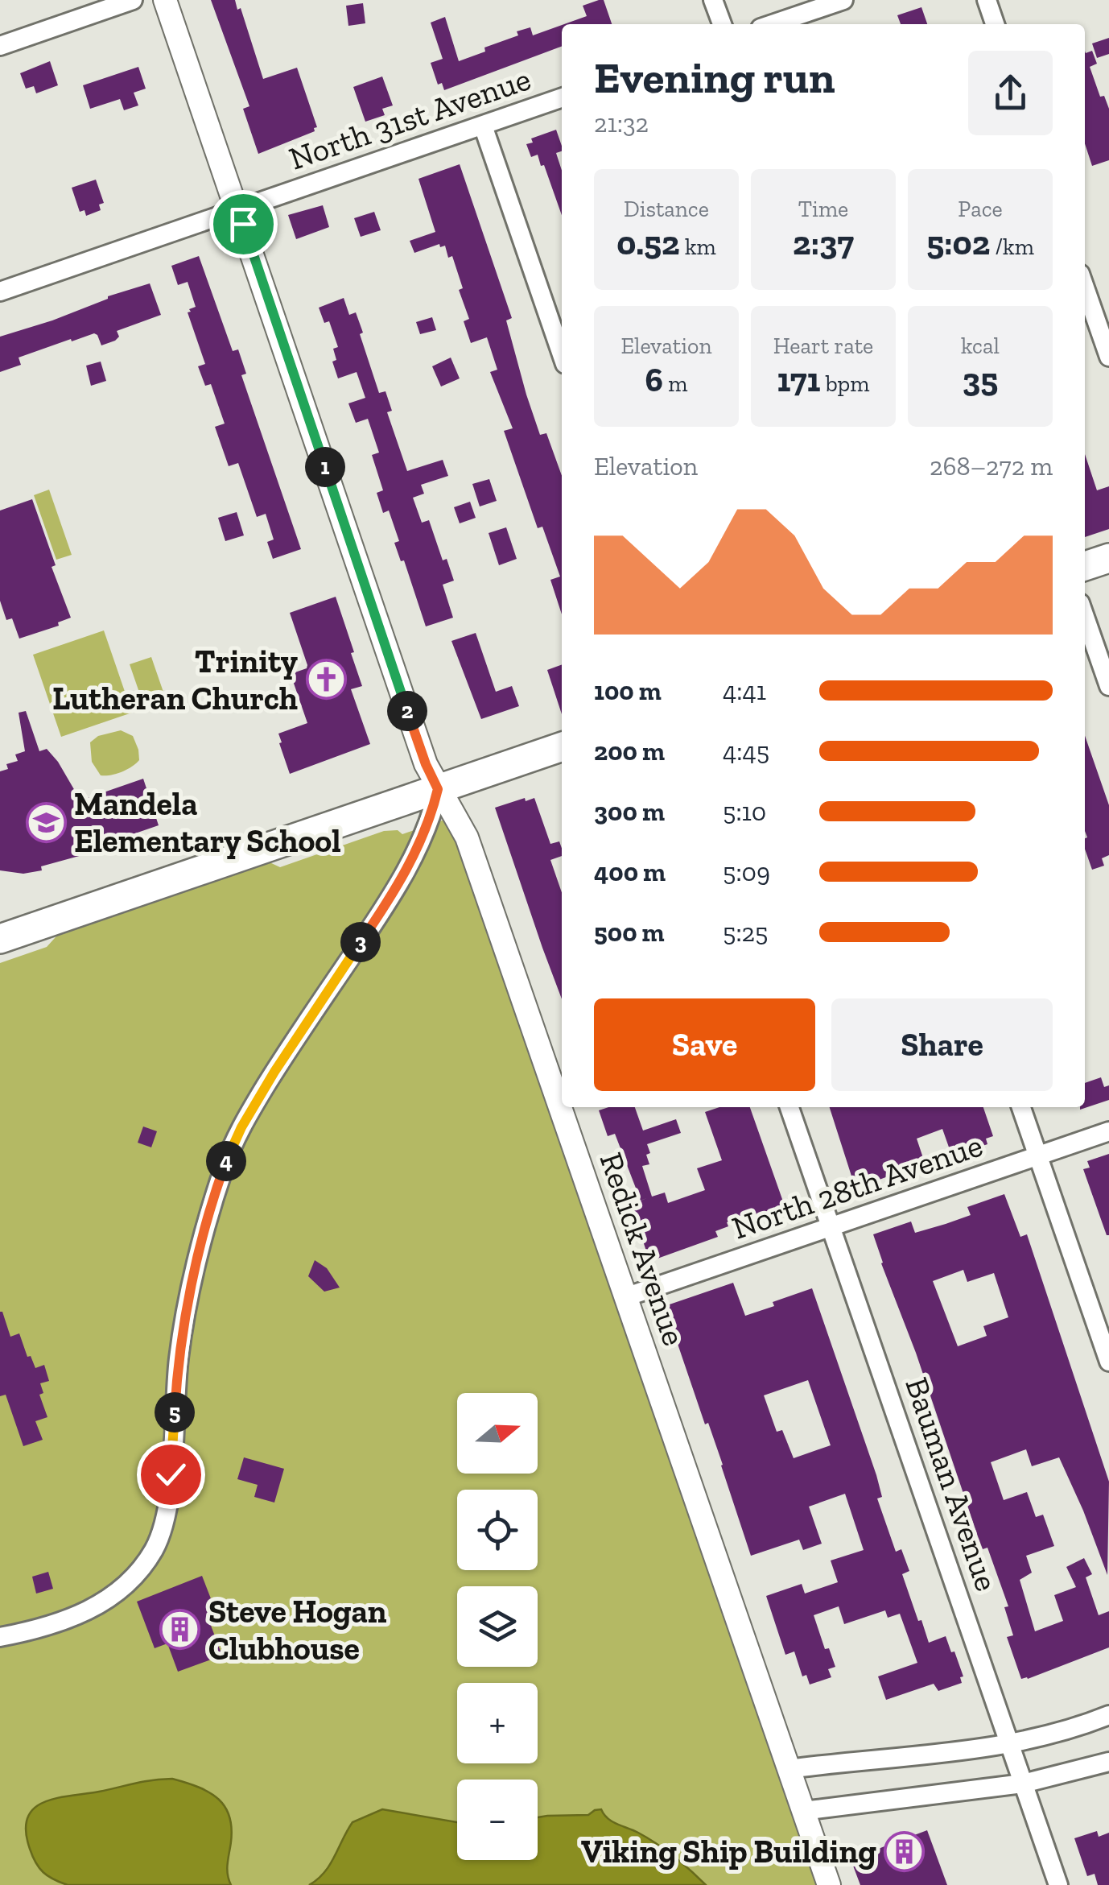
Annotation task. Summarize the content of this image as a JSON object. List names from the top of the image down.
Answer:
{
  "streets": {
    "street": [
      "North 31st Avenue",
      "North 28th Avenue",
      "Redick Avenue",
      "Bauman Avenue"
    ]
  },
  "crossings": [
    ["North 31st Avenue", "Redick Avenue"],
    ["North 28th Avenue", "Redick Avenue"],
    ["North 28th Avenue", "Bauman Avenue"]
  ],
  "places": {
    "church": ["Trinity Lutheran Church"],
    "school or university": ["Mandela Elementary School"],
    "building": ["Steve Hogan Clubhouse", "Viking Ship Building"]
  },
  "north": "right",
  "page": {
    "heading": ["Evening run", "21:32"],
    "stats": [
      ["Distance", "0.52 km"],
      ["Time", "2:37"],
      ["Pace", "5:02 /km"],
      ["Elevation", "6 m"],
      ["Heart rate", "171 bpm"],
      ["kcal", "35"]
    ],
    "chart": ["Elevation", "268–272 m"],
    "pins": [
      "1",
      "2",
      "3",
      "4",
      "5"
    ],
    "list": [
      {
        "name": "100 m",
        "note": "4:41"
      },
      {
        "name": "200 m",
        "note": "4:45"
      },
      {
        "name": "300 m",
        "note": "5:10"
      },
      {
        "name": "400 m",
        "note": "5:09"
      },
      {
        "name": "500 m",
        "note": "5:25"
      }
    ],
    "buttons": ["Save", "Share"],
    "map_buttons": ["+", "−"]
  }
}
